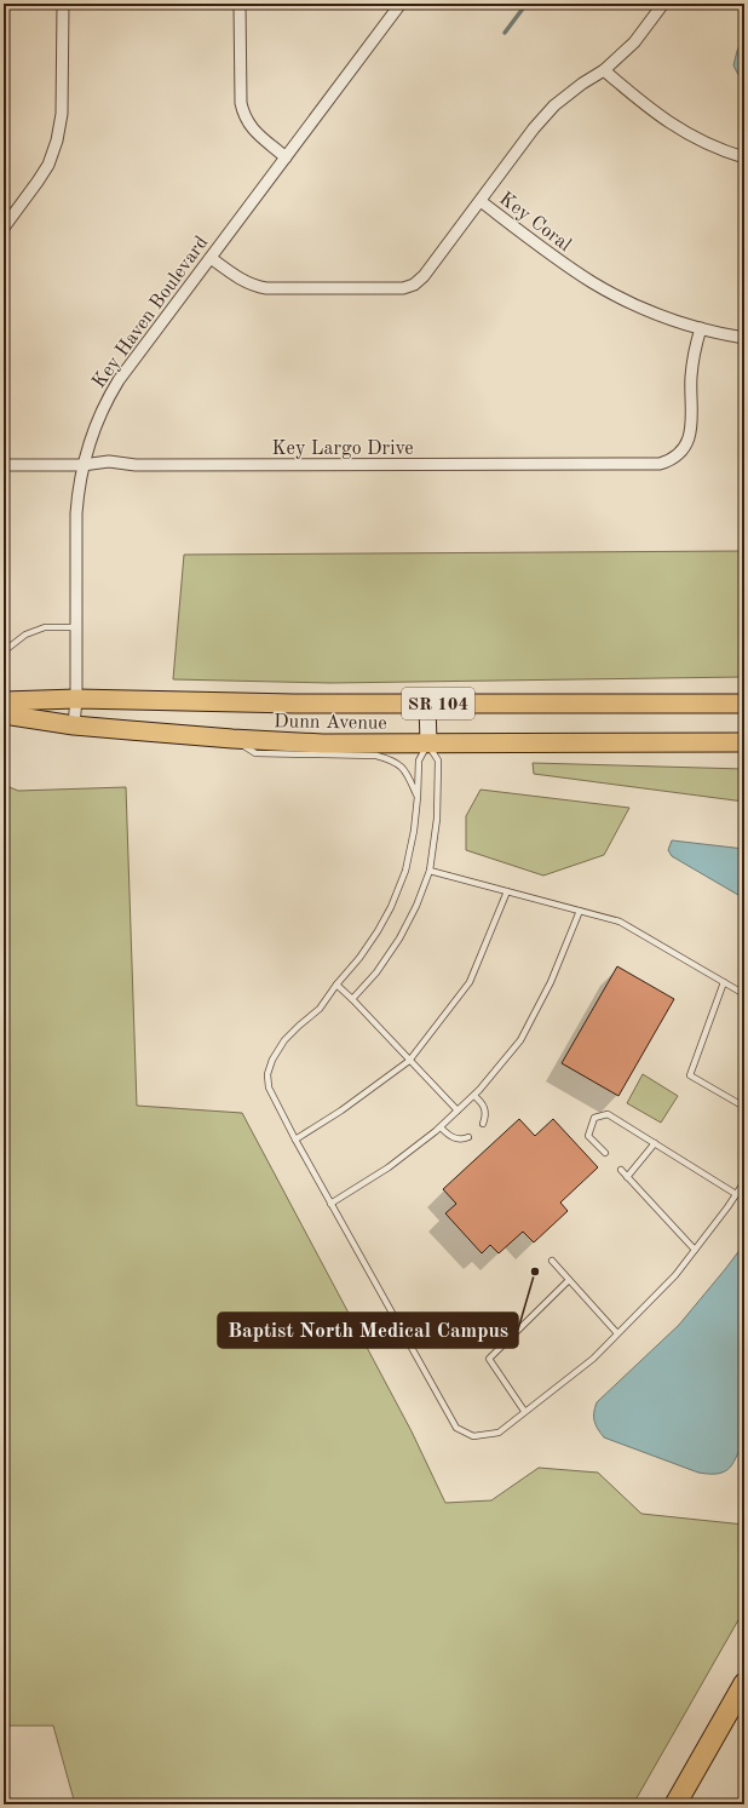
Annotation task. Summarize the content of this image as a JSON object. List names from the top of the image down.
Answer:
{
  "streets": {
    "main road": ["SR 104", "Dunn Avenue"],
    "street": ["Key Coral", "Key Haven Boulevard", "Key Largo Drive"]
  },
  "crossings": [
    ["Key Coral", "Key Haven Boulevard"],
    ["Key Coral", "Key Largo Drive"],
    ["Key Haven Boulevard", "Key Largo Drive"],
    ["Key Haven Boulevard", "Dunn Avenue"]
  ],
  "places": ["Baptist North Medical Campus"]
}
